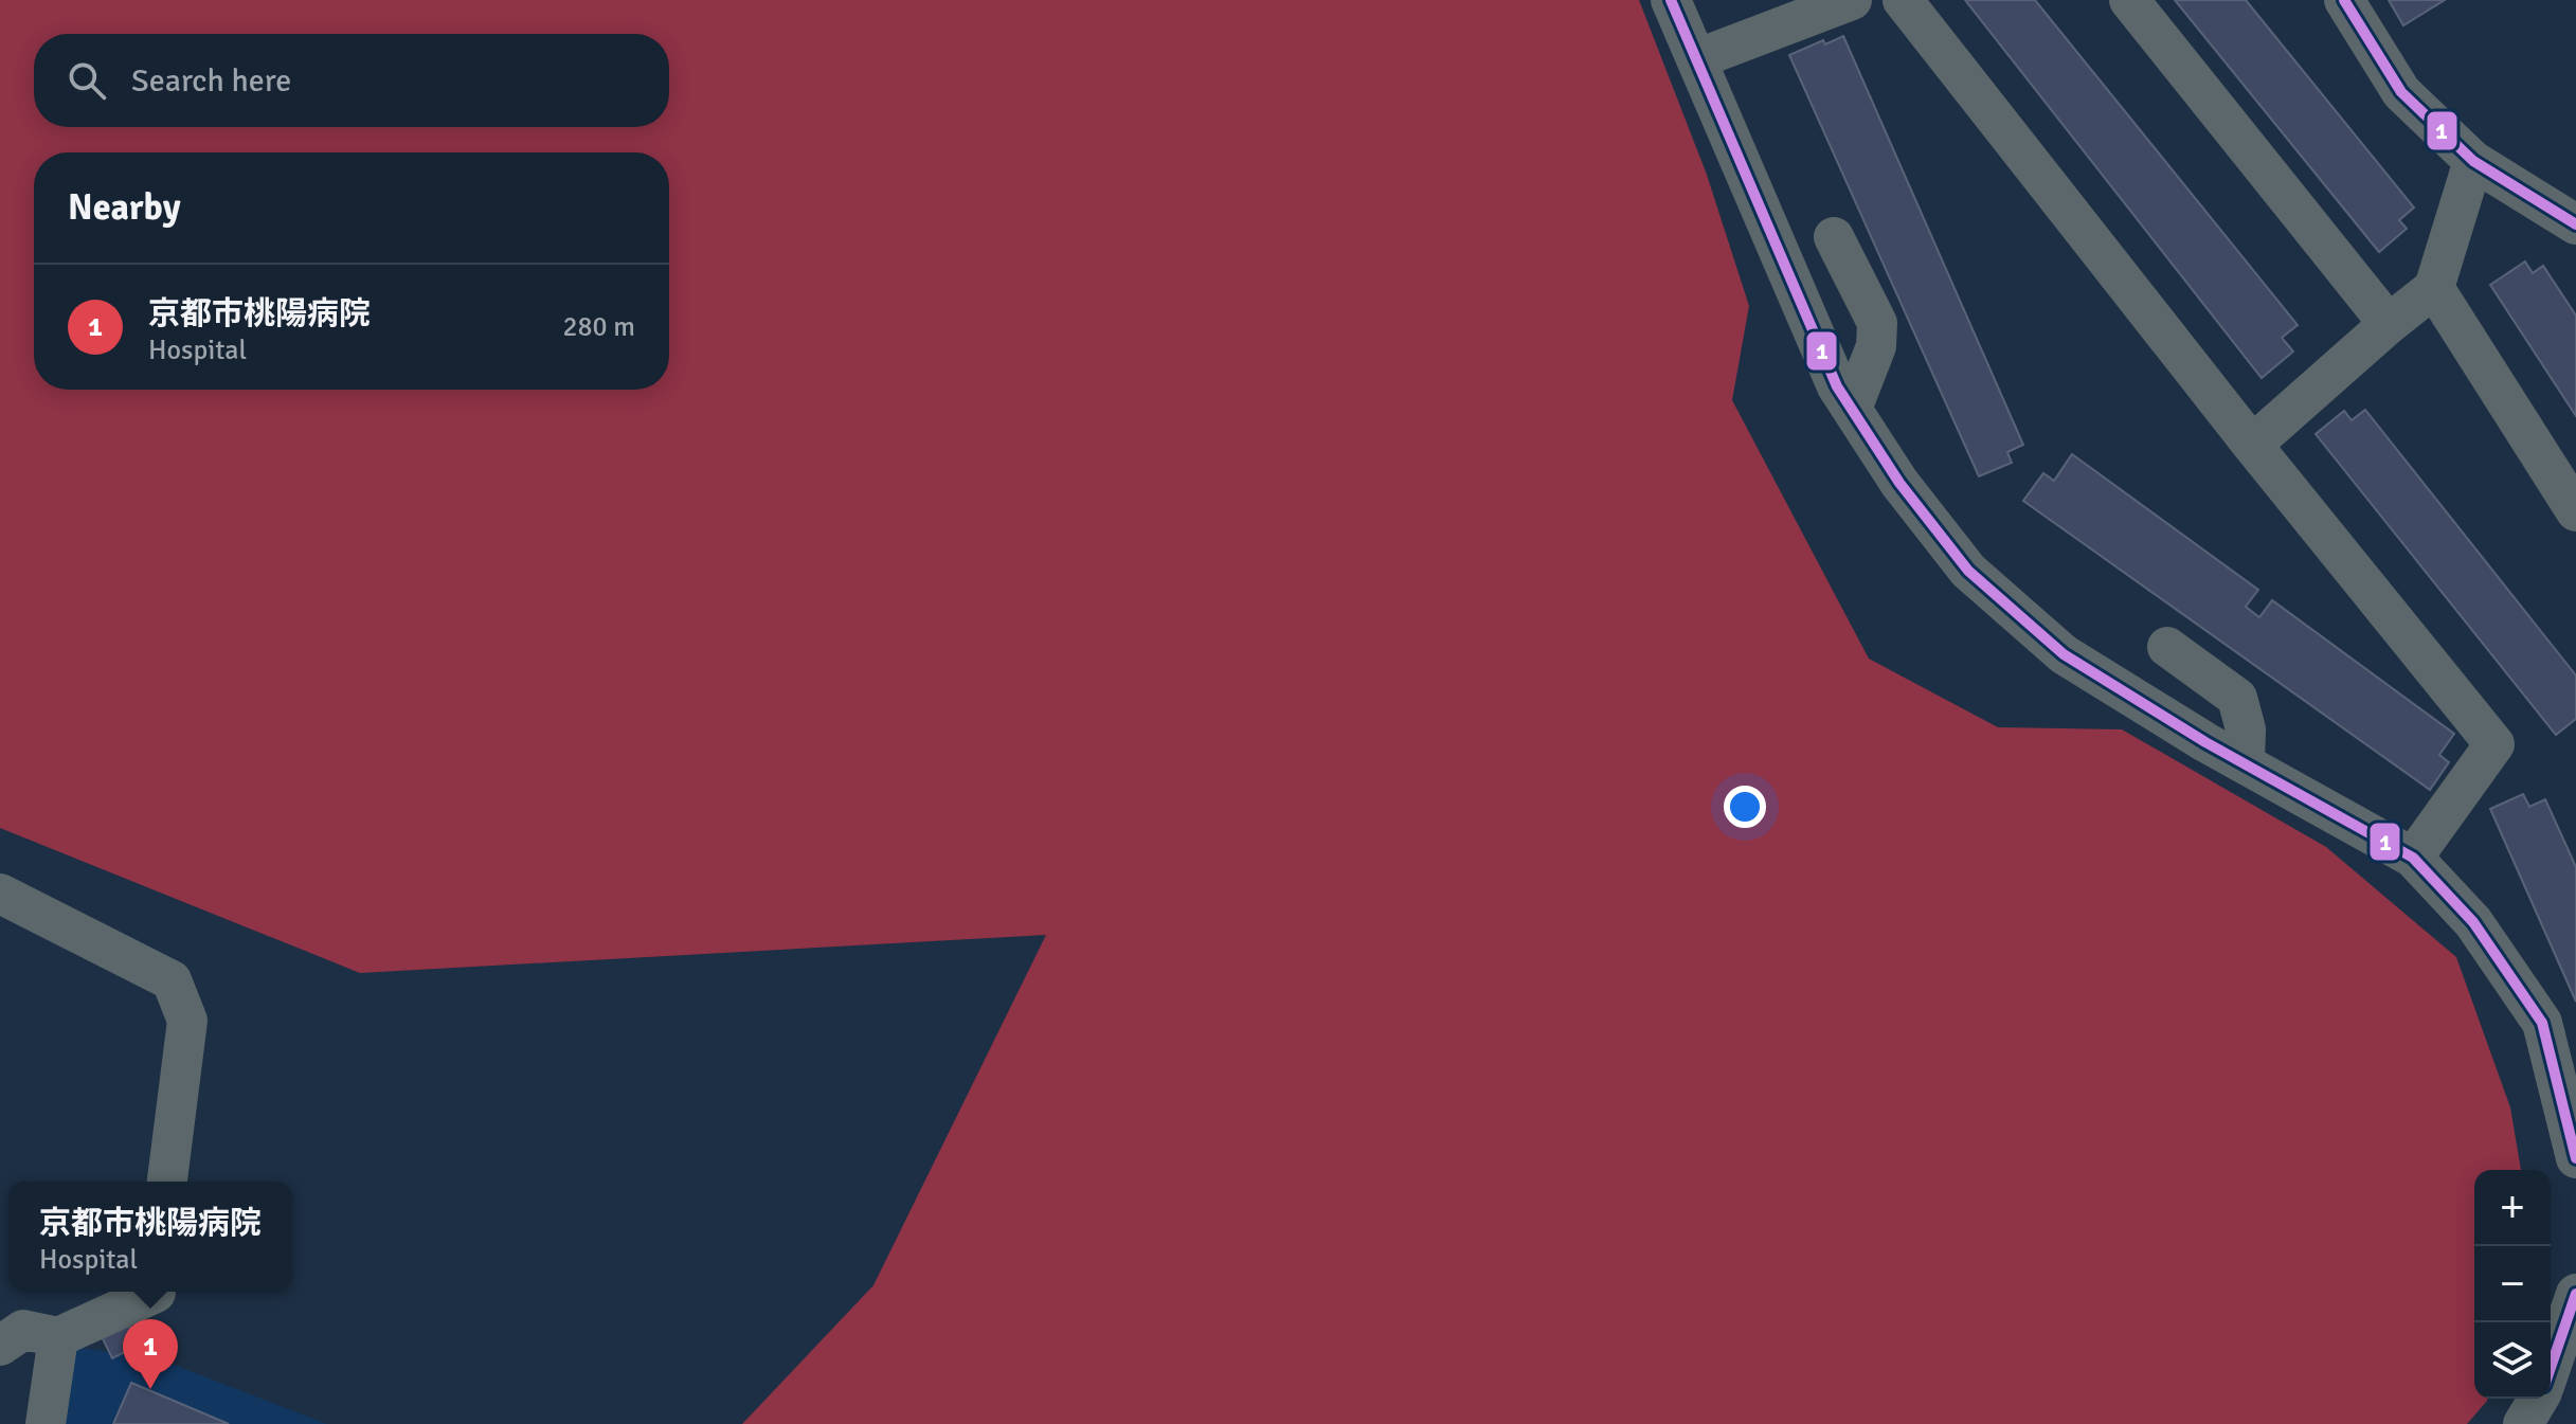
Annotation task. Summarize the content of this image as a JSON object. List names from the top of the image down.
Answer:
{
  "lines": ["transit line 1"],
  "page": {
    "search": "Search here",
    "heading": "Nearby",
    "list": [
      {
        "mark": "1",
        "name": "京都市桃陽病院",
        "note": "Hospital",
        "value": "280 m"
      }
    ],
    "map_buttons": ["+", "−"],
    "popup": ["京都市桃陽病院", "Hospital"],
    "pins": "1"
  }
}
